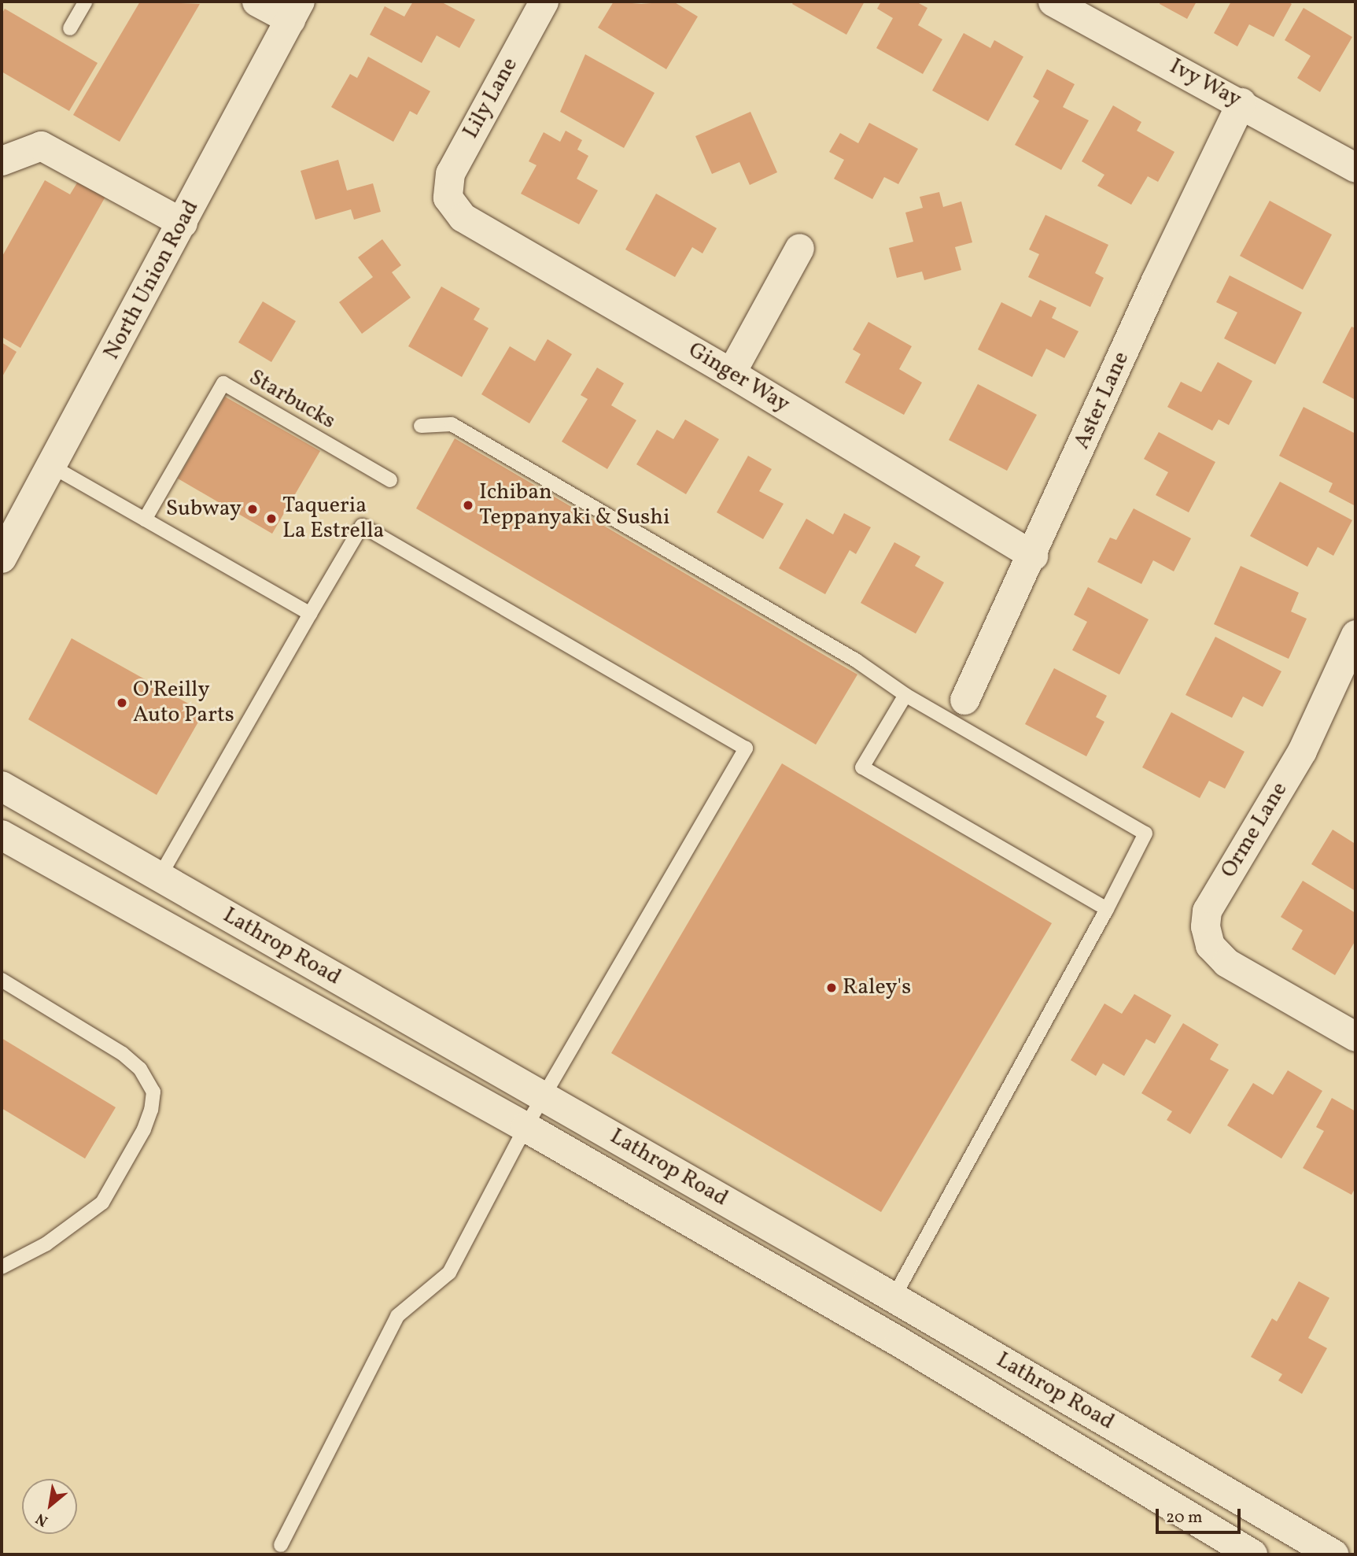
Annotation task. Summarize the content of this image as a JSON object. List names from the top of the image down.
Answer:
{
  "streets": {
    "main road": ["North Union Road", "Lathrop Road"],
    "street": [
      "Ivy Way",
      "Lily Lane",
      "Ginger Way",
      "Aster Lane",
      "Orme Lane"
    ],
    "lane": ["Starbucks"]
  },
  "crossings": [
    ["Ivy Way", "Aster Lane"],
    ["Lily Lane", "Ginger Way"],
    ["Ginger Way", "Aster Lane"]
  ],
  "places": [
    "Ichiban Teppanyaki & Sushi",
    "Subway",
    "Taqueria La Estrella",
    "O'Reilly Auto Parts",
    "Raley's"
  ],
  "scale_bar": "20 m",
  "north": "bottom left"
}
